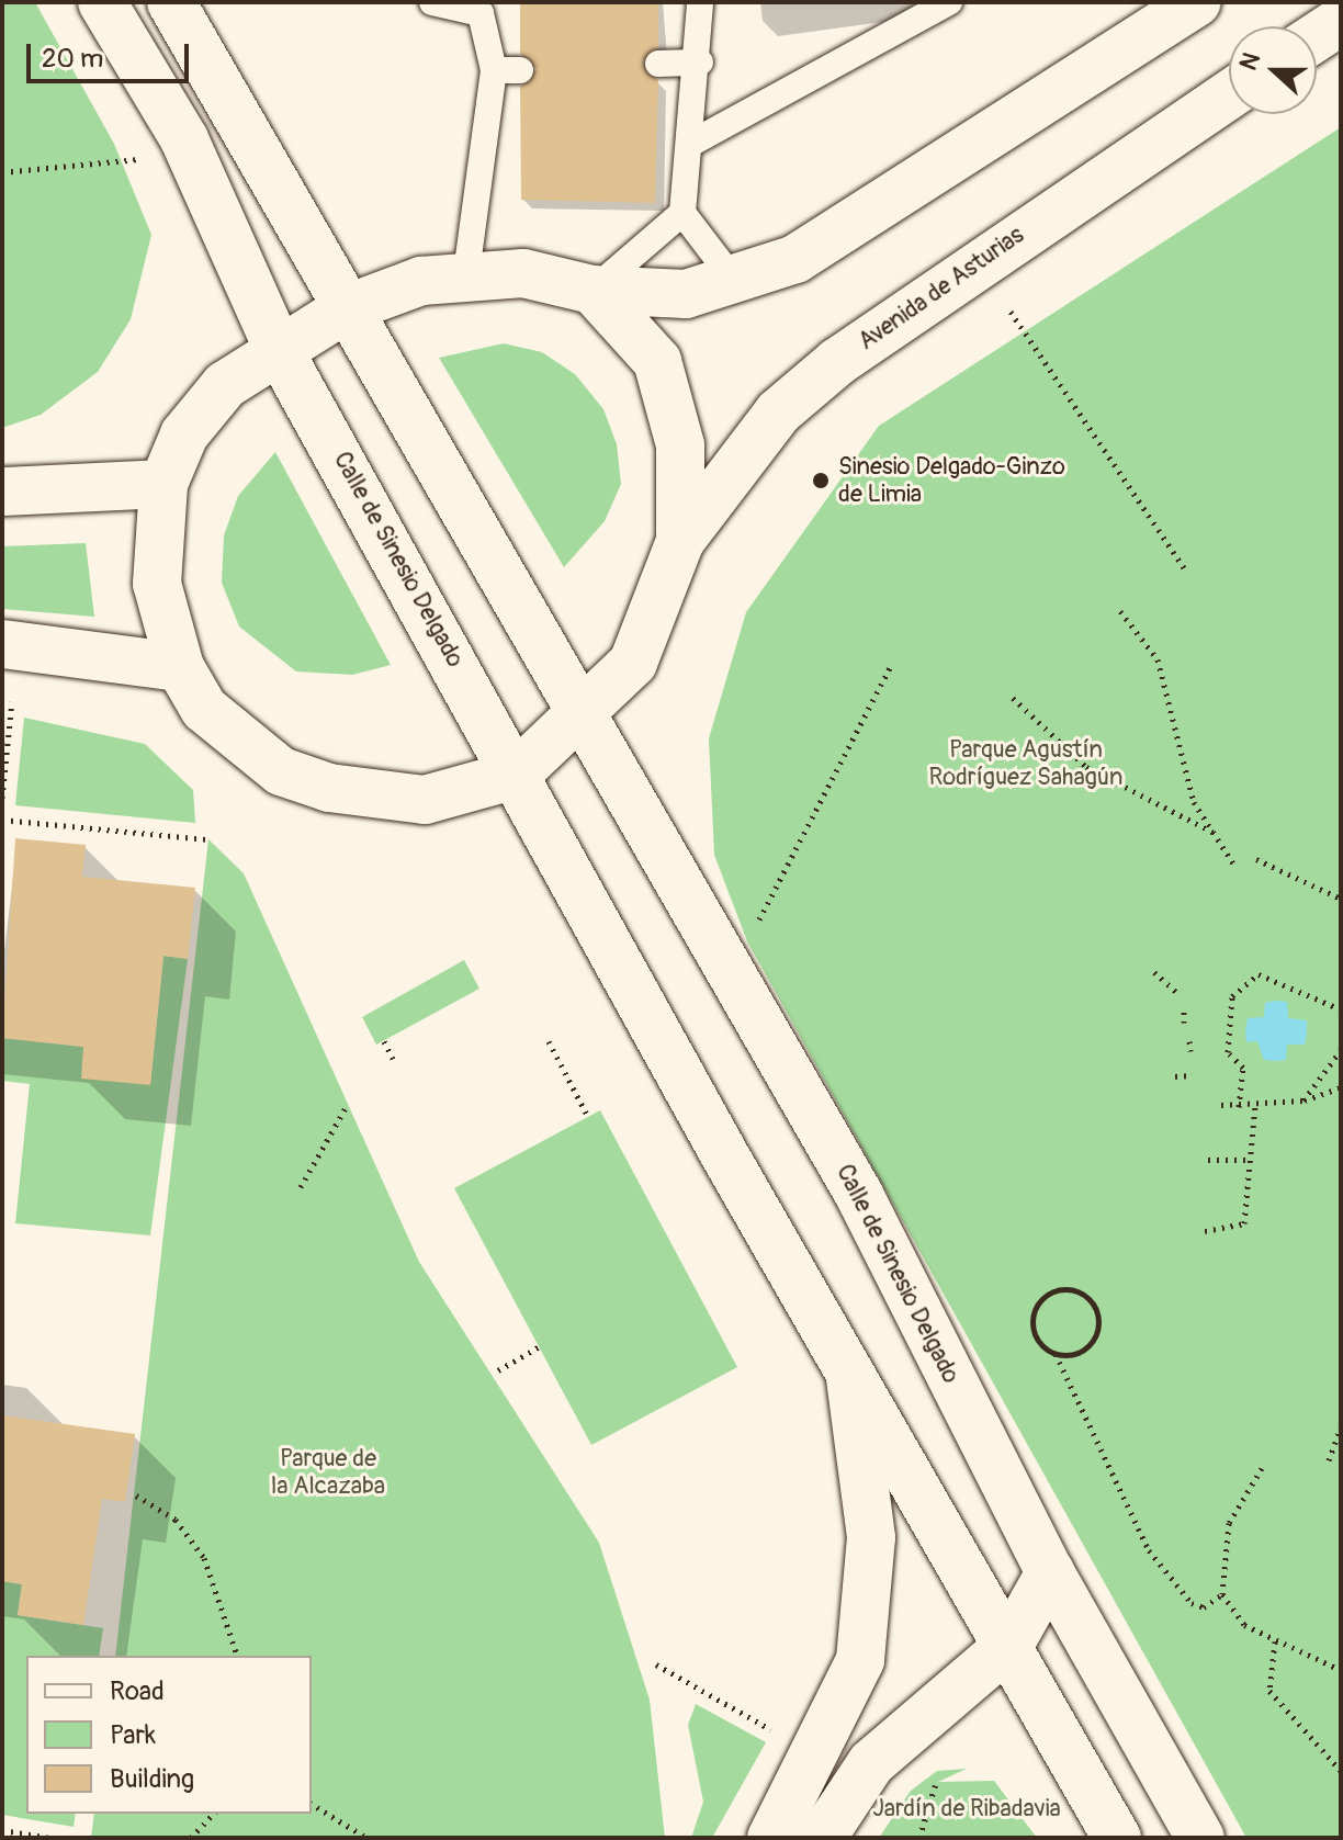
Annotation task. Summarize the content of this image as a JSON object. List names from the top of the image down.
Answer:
{
  "streets": {
    "main road": ["Avenida de Asturias", "Calle de Sinesio Delgado"]
  },
  "parks": ["Parque Agustín Rodríguez Sahagún", "Parque de la Alcazaba", "Jardín de Ribadavia"],
  "places": ["Sinesio Delgado-Ginzo de Limia"],
  "legend": ["Road", "Park", "Building"],
  "scale_bar": "20 m",
  "north": "left"
}
